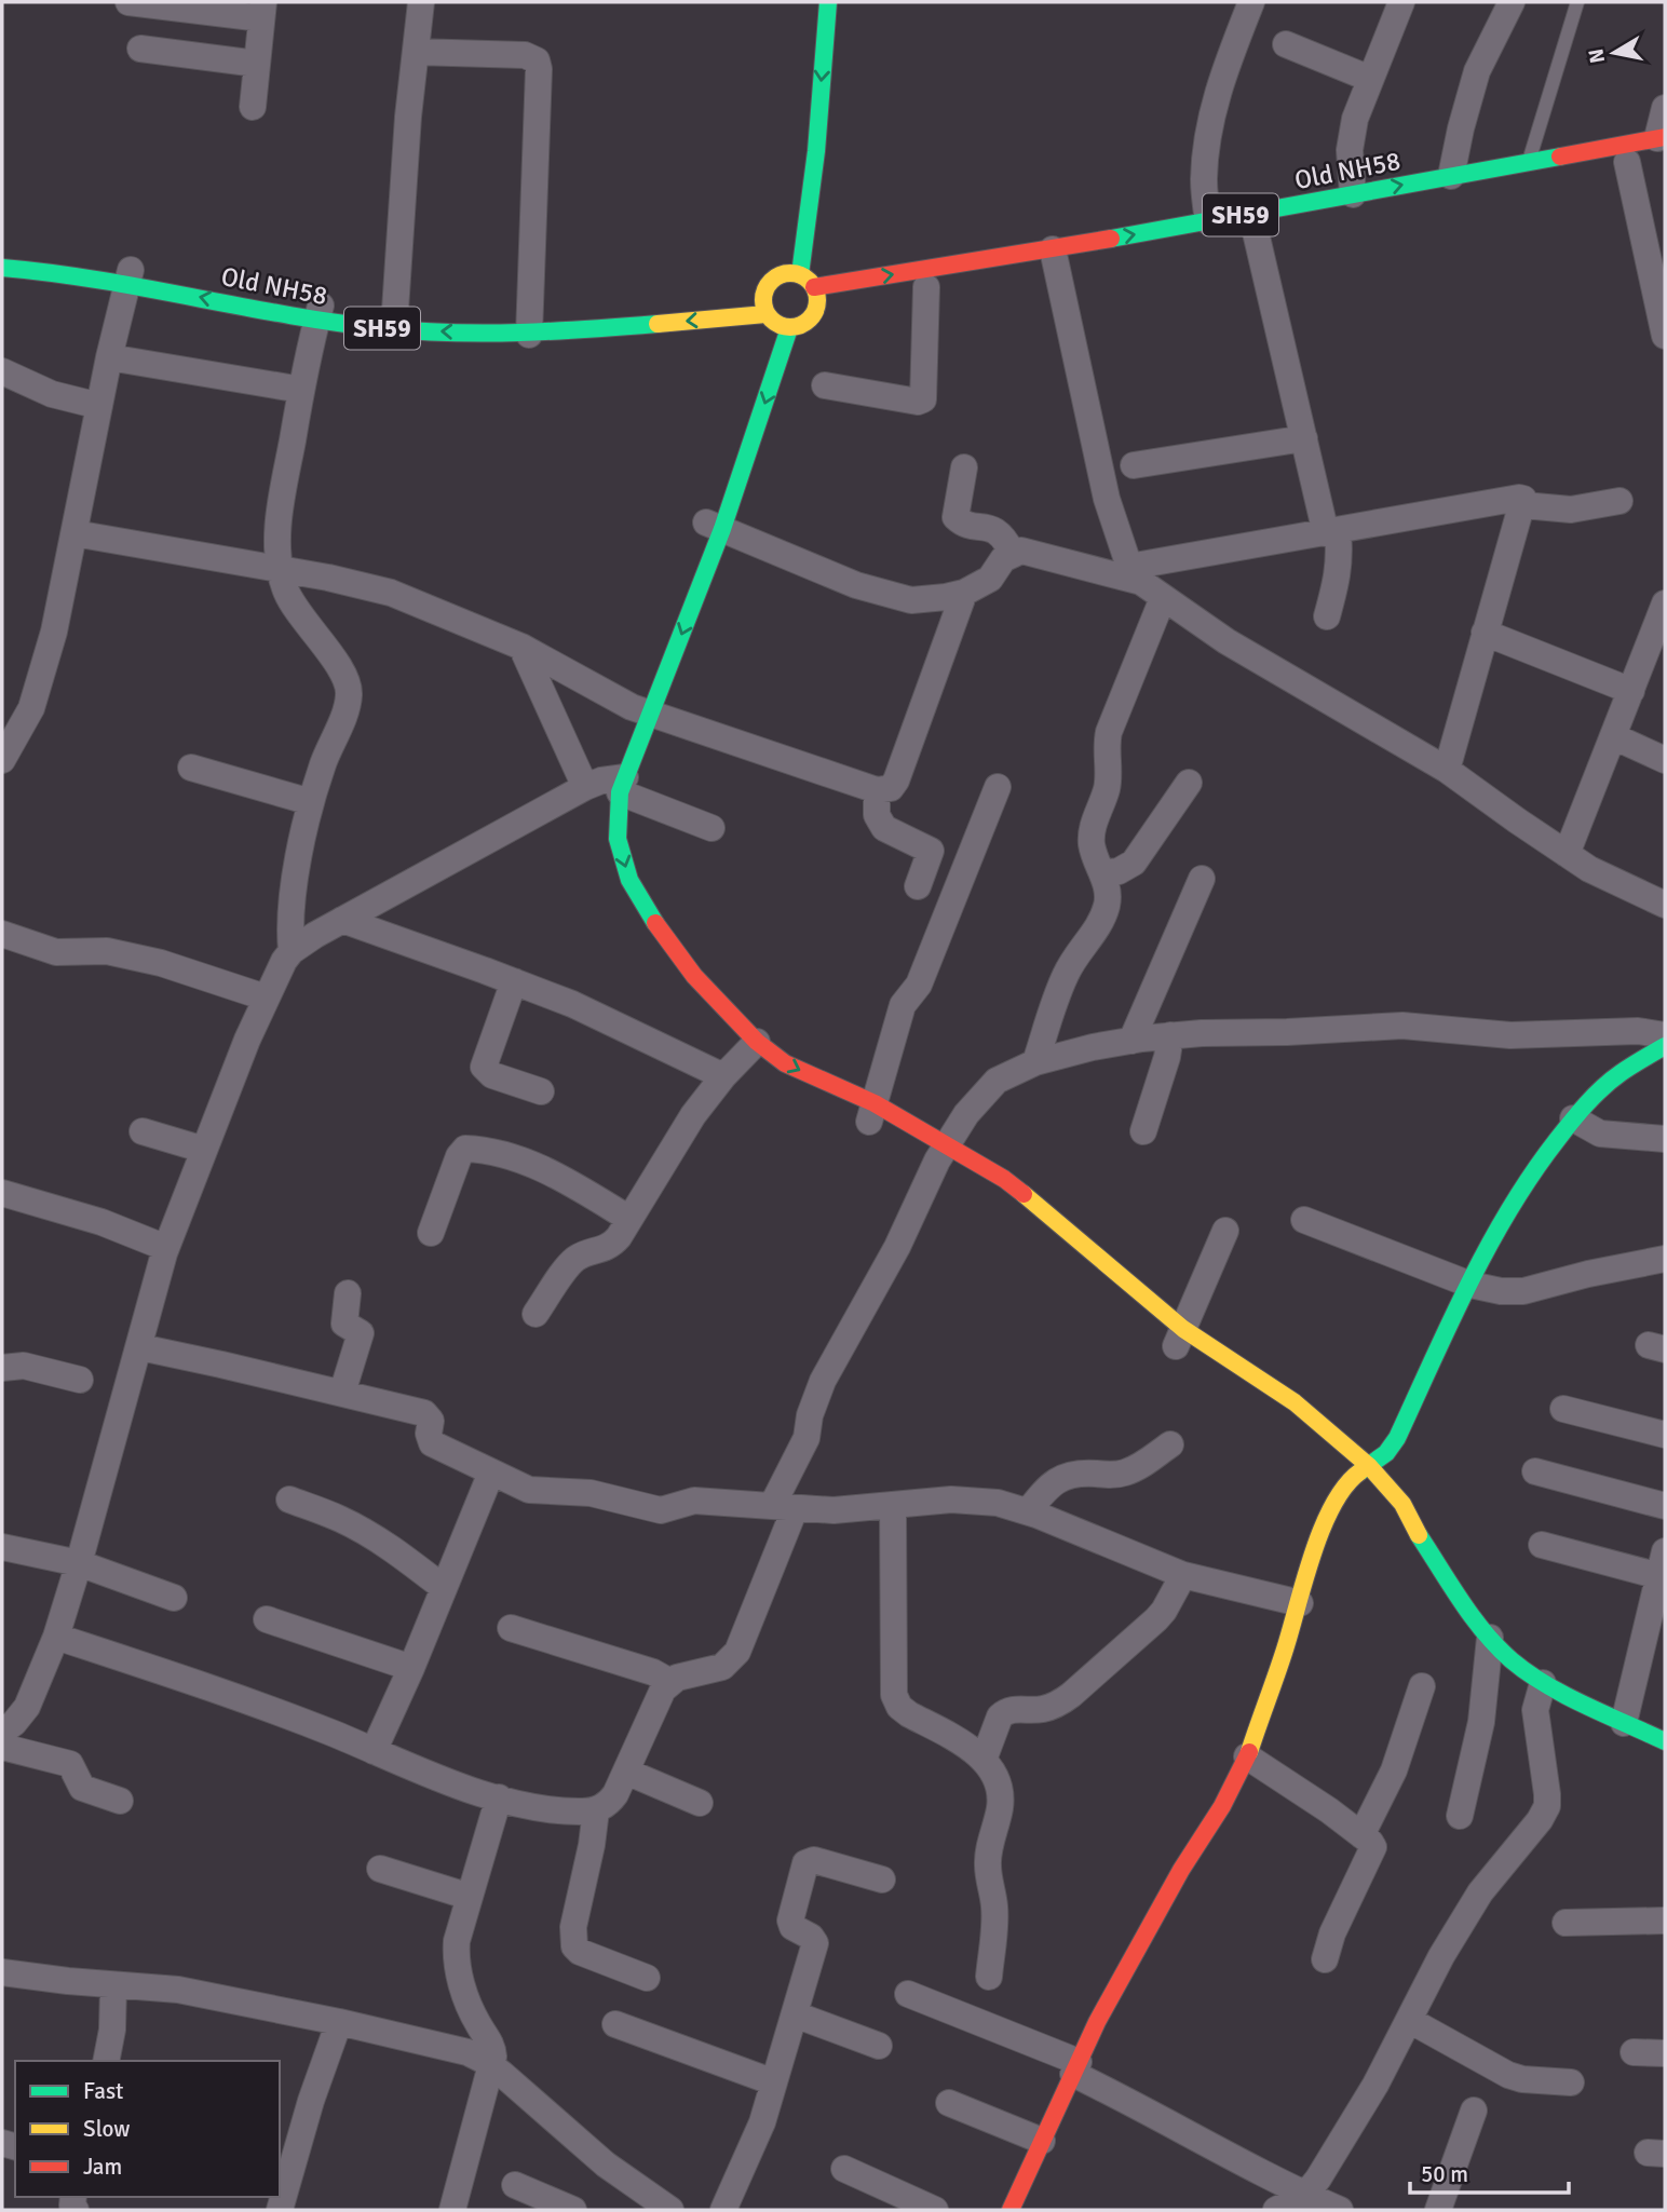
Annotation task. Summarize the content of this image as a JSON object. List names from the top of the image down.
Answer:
{
  "streets": {
    "main road": ["Old NH58", "SH59"]
  },
  "legend": ["Fast", "Slow", "Jam"],
  "scale_bar": "50 m",
  "north": "left"
}
